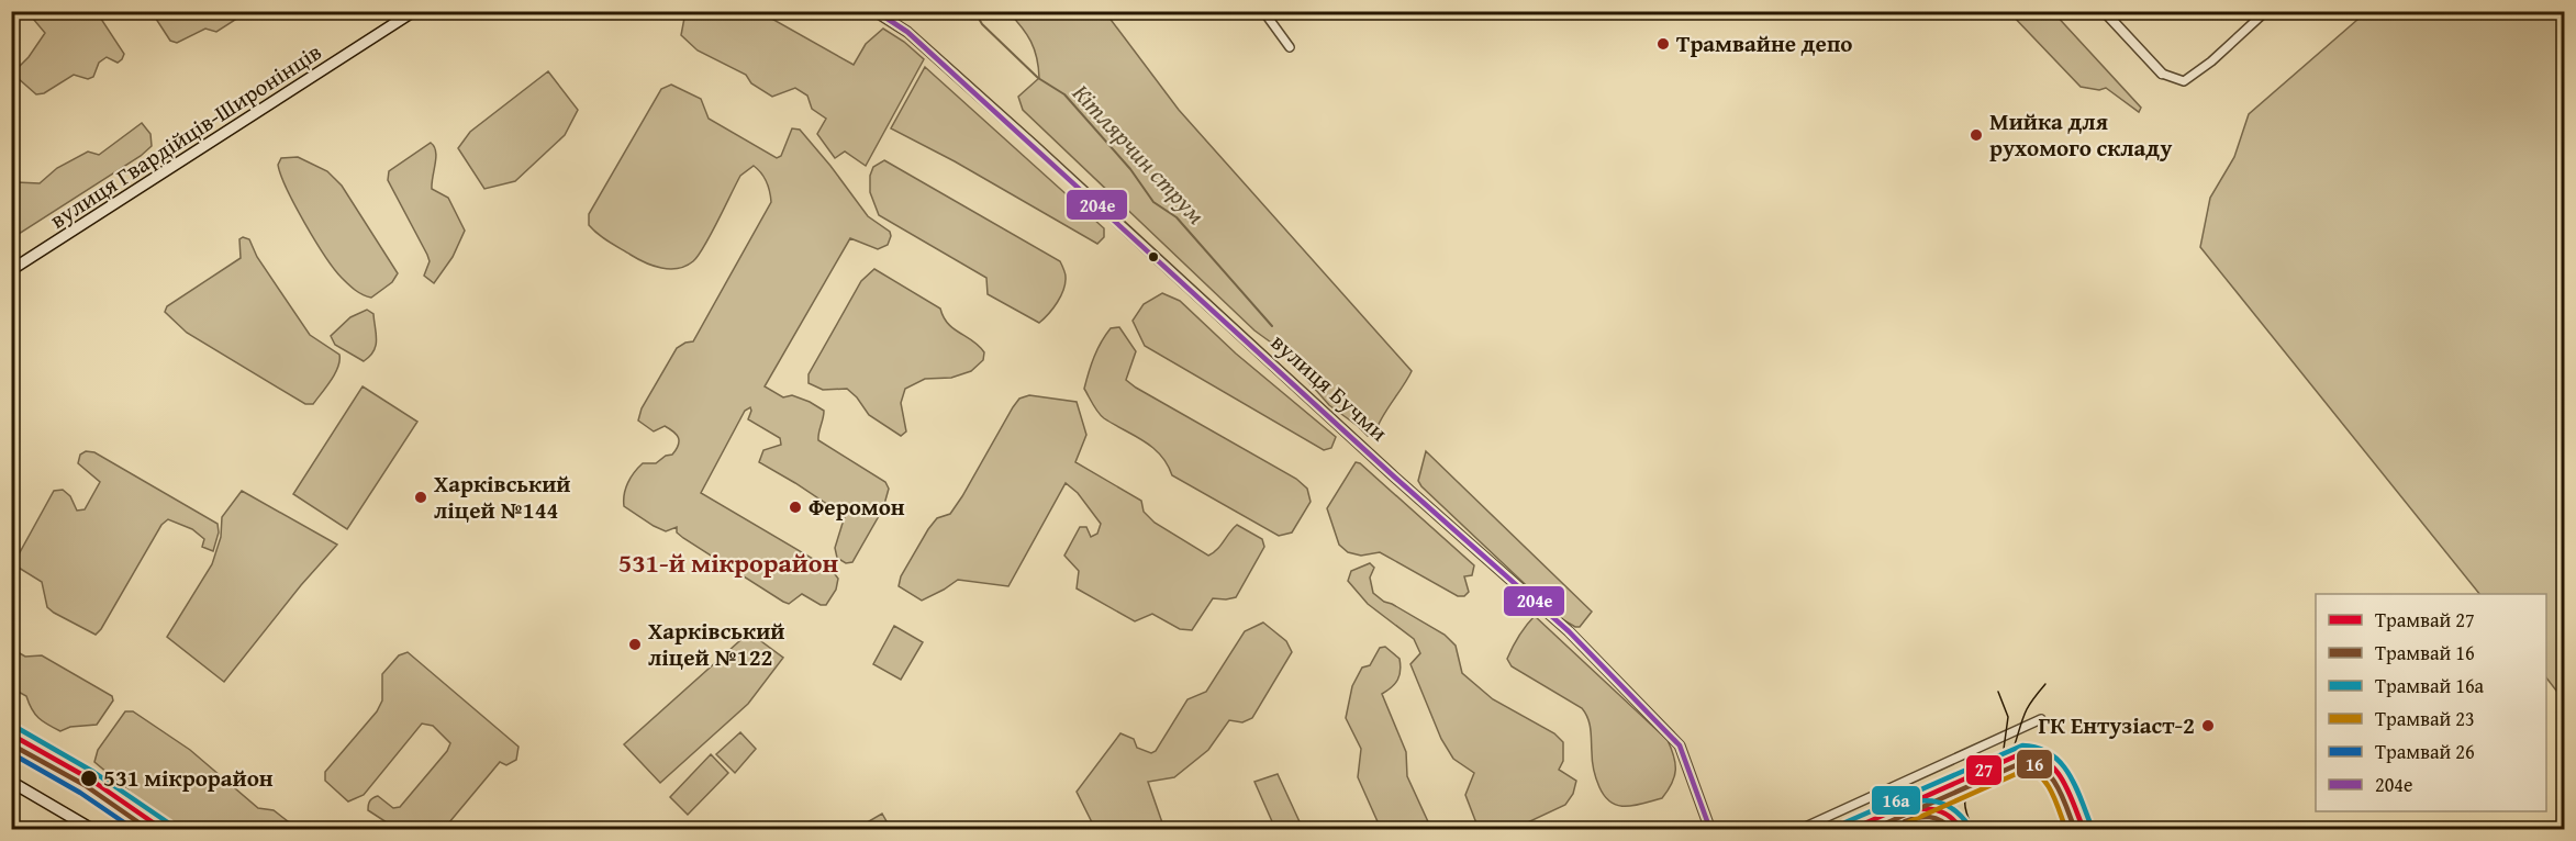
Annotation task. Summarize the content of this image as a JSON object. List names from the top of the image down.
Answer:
{
  "streets": {
    "main road": ["вулиця Гвардійців-Широнінців"],
    "street": ["вулиця Бучми"]
  },
  "districts": ["531-й мікрорайон"],
  "water": ["Кітлярчин струм"],
  "places": [
    "Трамвайне депо",
    "Мийка для рухомого складу",
    "Харківський ліцей №144",
    "Феромон",
    "Харківський ліцей №122",
    "ГК Ентузіаст-2",
    "531 мікрорайон"
  ],
  "lines": [
    "transit line 204е",
    "tram line 16a",
    "tram line 27",
    "tram line 16",
    "tram line 26",
    "tram line 23"
  ],
  "legend": [
    "Трамвай 27",
    "Трамвай 16",
    "Трамвай 16a",
    "Трамвай 23",
    "Трамвай 26",
    "204е"
  ]
}
